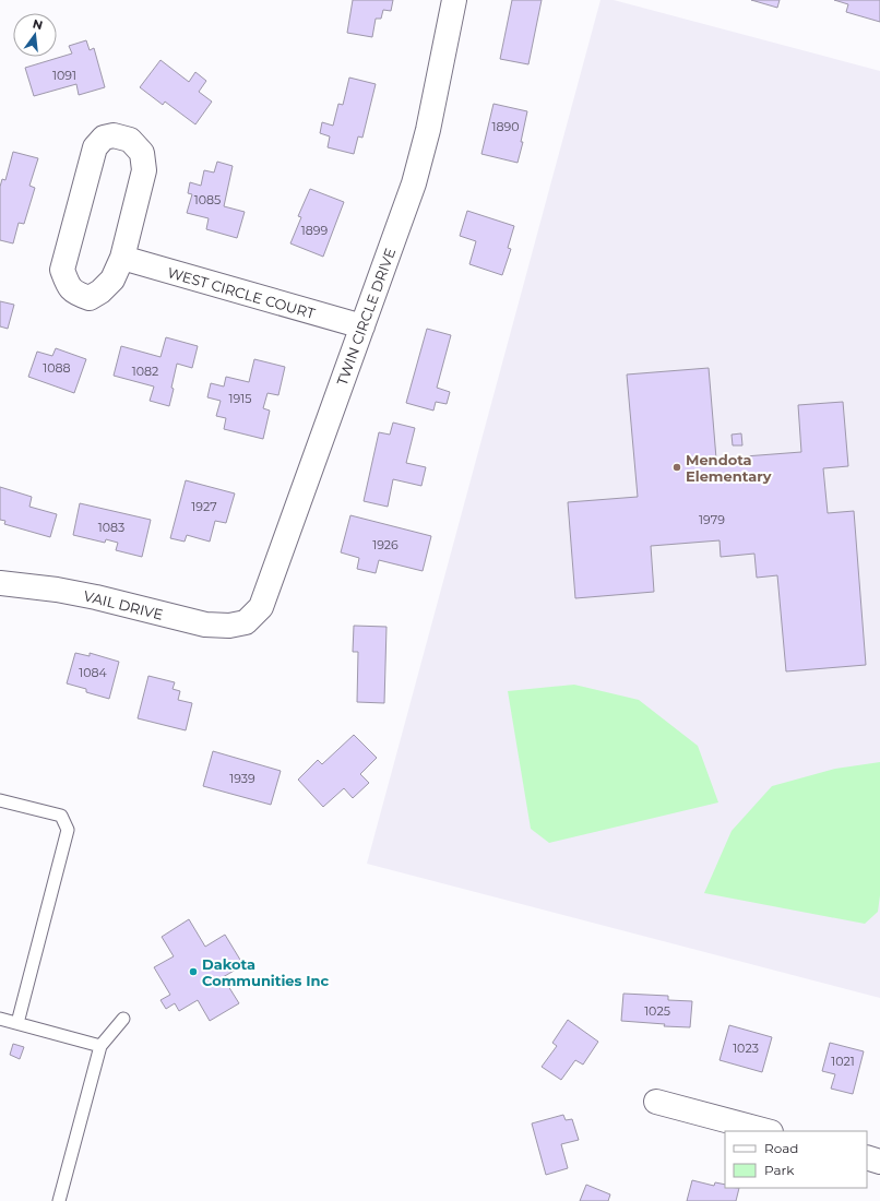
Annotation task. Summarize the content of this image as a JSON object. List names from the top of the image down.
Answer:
{
  "streets": {
    "street": ["WEST CIRCLE COURT", "TWIN CIRCLE DRIVE", "VAIL DRIVE"]
  },
  "crossings": [
    ["WEST CIRCLE COURT", "TWIN CIRCLE DRIVE"],
    ["TWIN CIRCLE DRIVE", "VAIL DRIVE"]
  ],
  "places": ["Mendota Elementary", "Dakota Communities Inc"],
  "house_numbers": [
    "1091",
    "1890",
    "1085",
    "1899",
    "1088",
    "1082",
    "1915",
    "1927",
    "1979",
    "1083",
    "1926",
    "1084",
    "1939",
    "1025",
    "1023",
    "1021"
  ],
  "legend": ["Road", "Park"],
  "north": "top"
}
